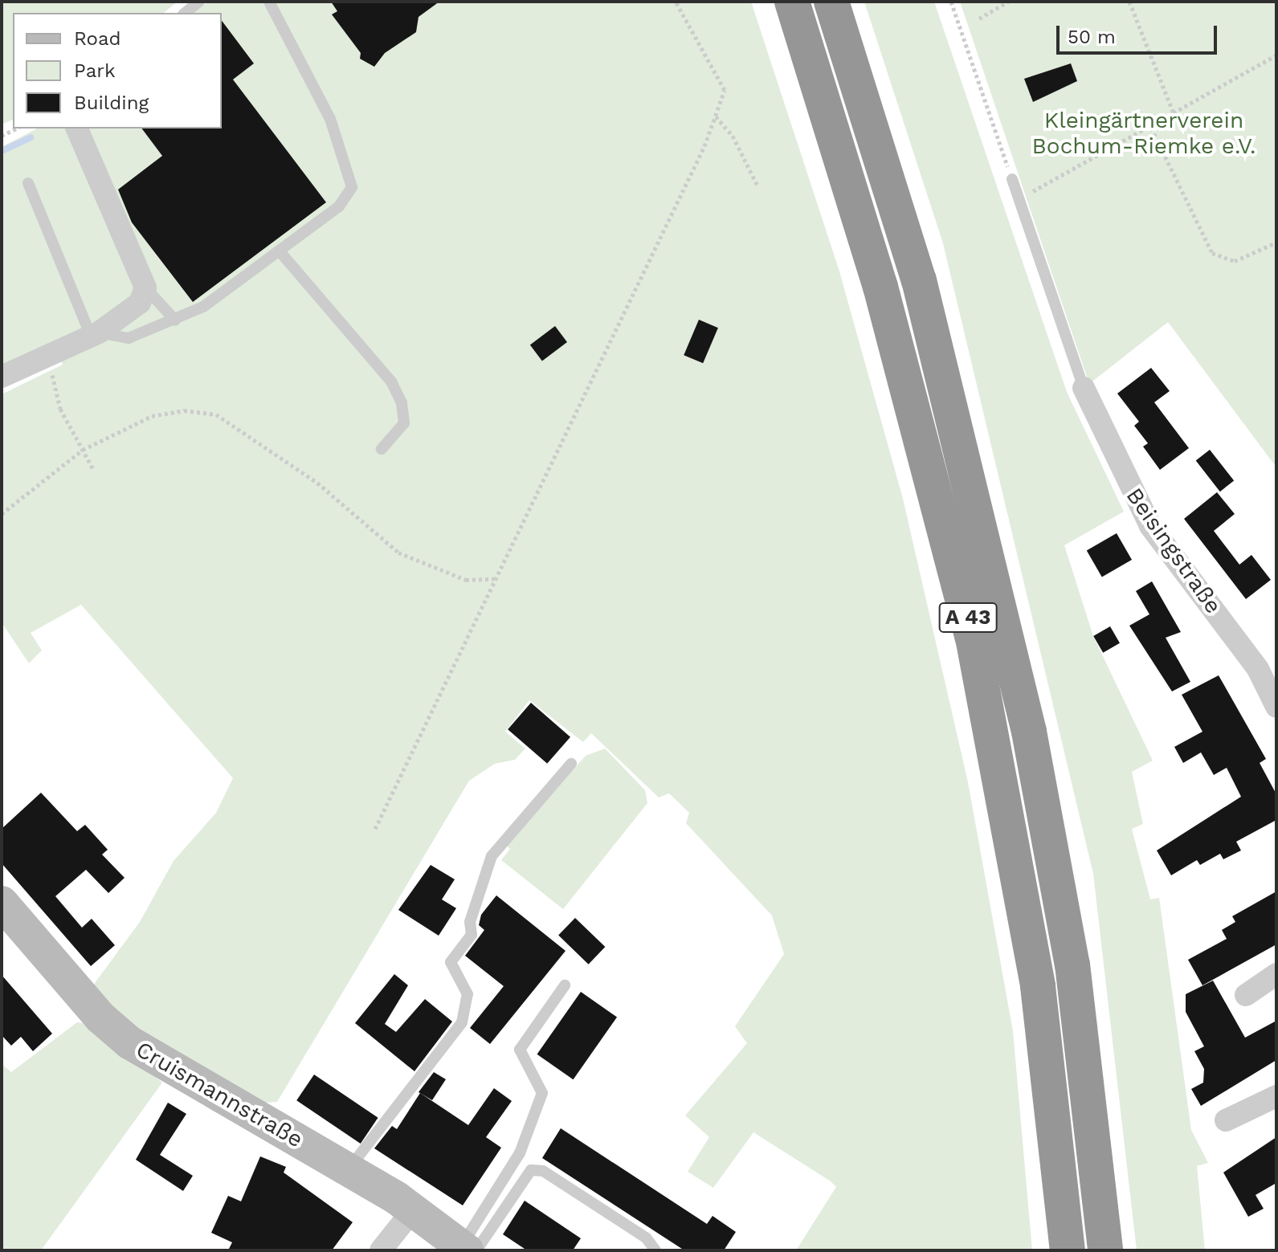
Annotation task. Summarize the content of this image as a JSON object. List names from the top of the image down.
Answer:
{
  "streets": {
    "highway": ["A 43"],
    "street": ["Beisingstraße", "Cruismannstraße"]
  },
  "parks": ["Kleingärtnerverein Bochum-Riemke e.V."],
  "legend": ["Road", "Park", "Building"],
  "scale_bar": "50 m"
}
